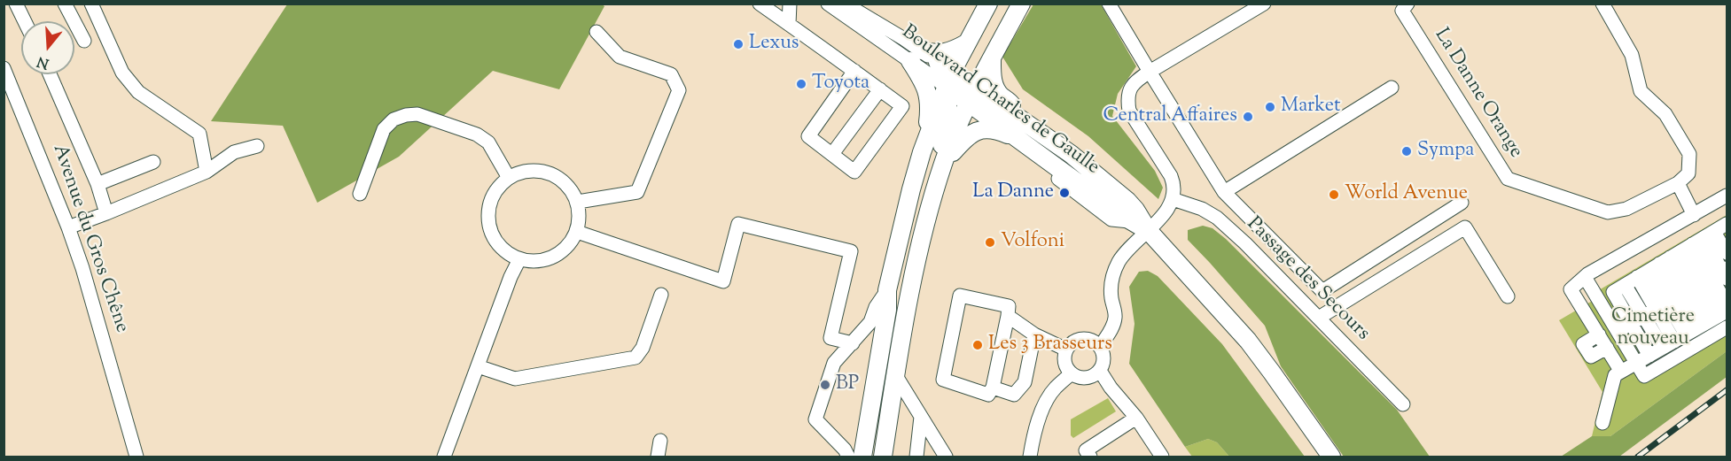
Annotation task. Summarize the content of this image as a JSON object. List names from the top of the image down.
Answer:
{
  "streets": {
    "main road": ["Boulevard Charles de Gaulle"],
    "street": ["La Danne Orange", "Avenue du Gros Chêne", "Passage des Secours"]
  },
  "parks": ["Cimetière nouveau"],
  "places": [
    "Lexus",
    "Toyota",
    "Market",
    "Central Affaires",
    "Sympa",
    "La Danne",
    "World Avenue",
    "Volfoni",
    "Les 3 Brasseurs",
    "BP"
  ],
  "north": "bottom"
}
